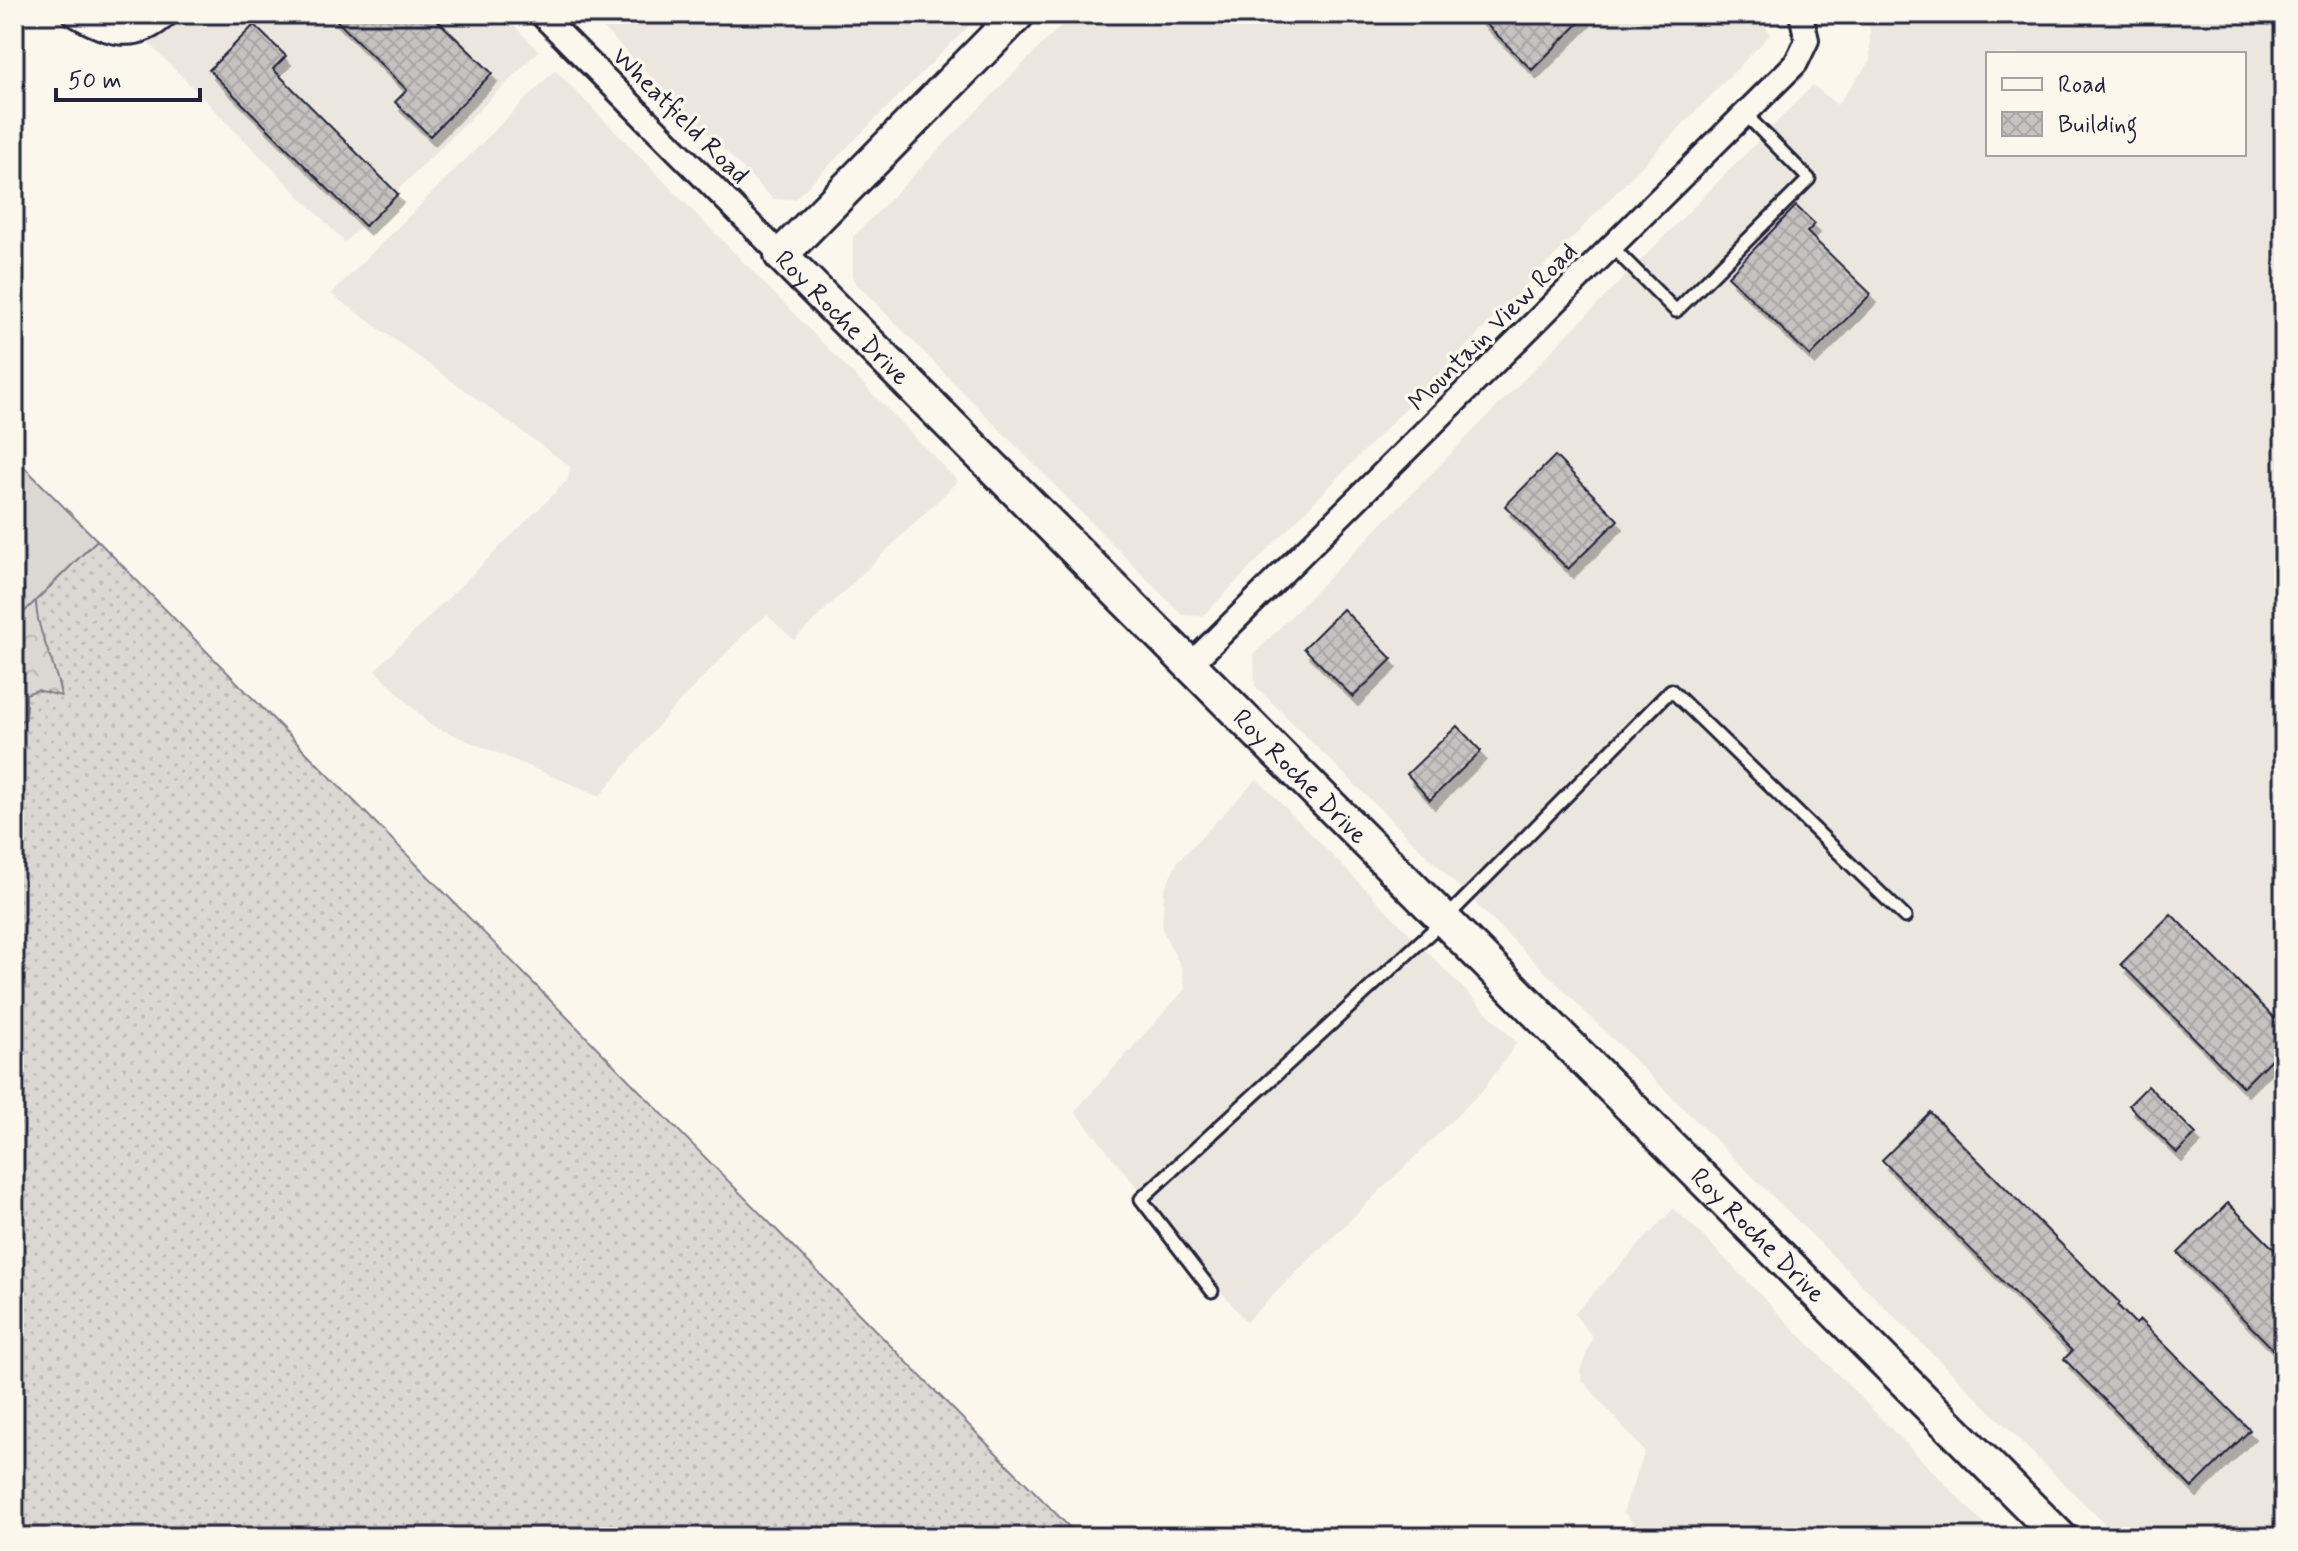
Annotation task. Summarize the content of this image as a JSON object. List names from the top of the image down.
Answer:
{
  "streets": {
    "street": ["Wheatfield Road", "Roy Roche Drive", "Mountain View Road"]
  },
  "crossings": [
    ["Wheatfield Road", "Roy Roche Drive"],
    ["Roy Roche Drive", "Mountain View Road"]
  ],
  "legend": ["Road", "Building"],
  "scale_bar": "50 m"
}
